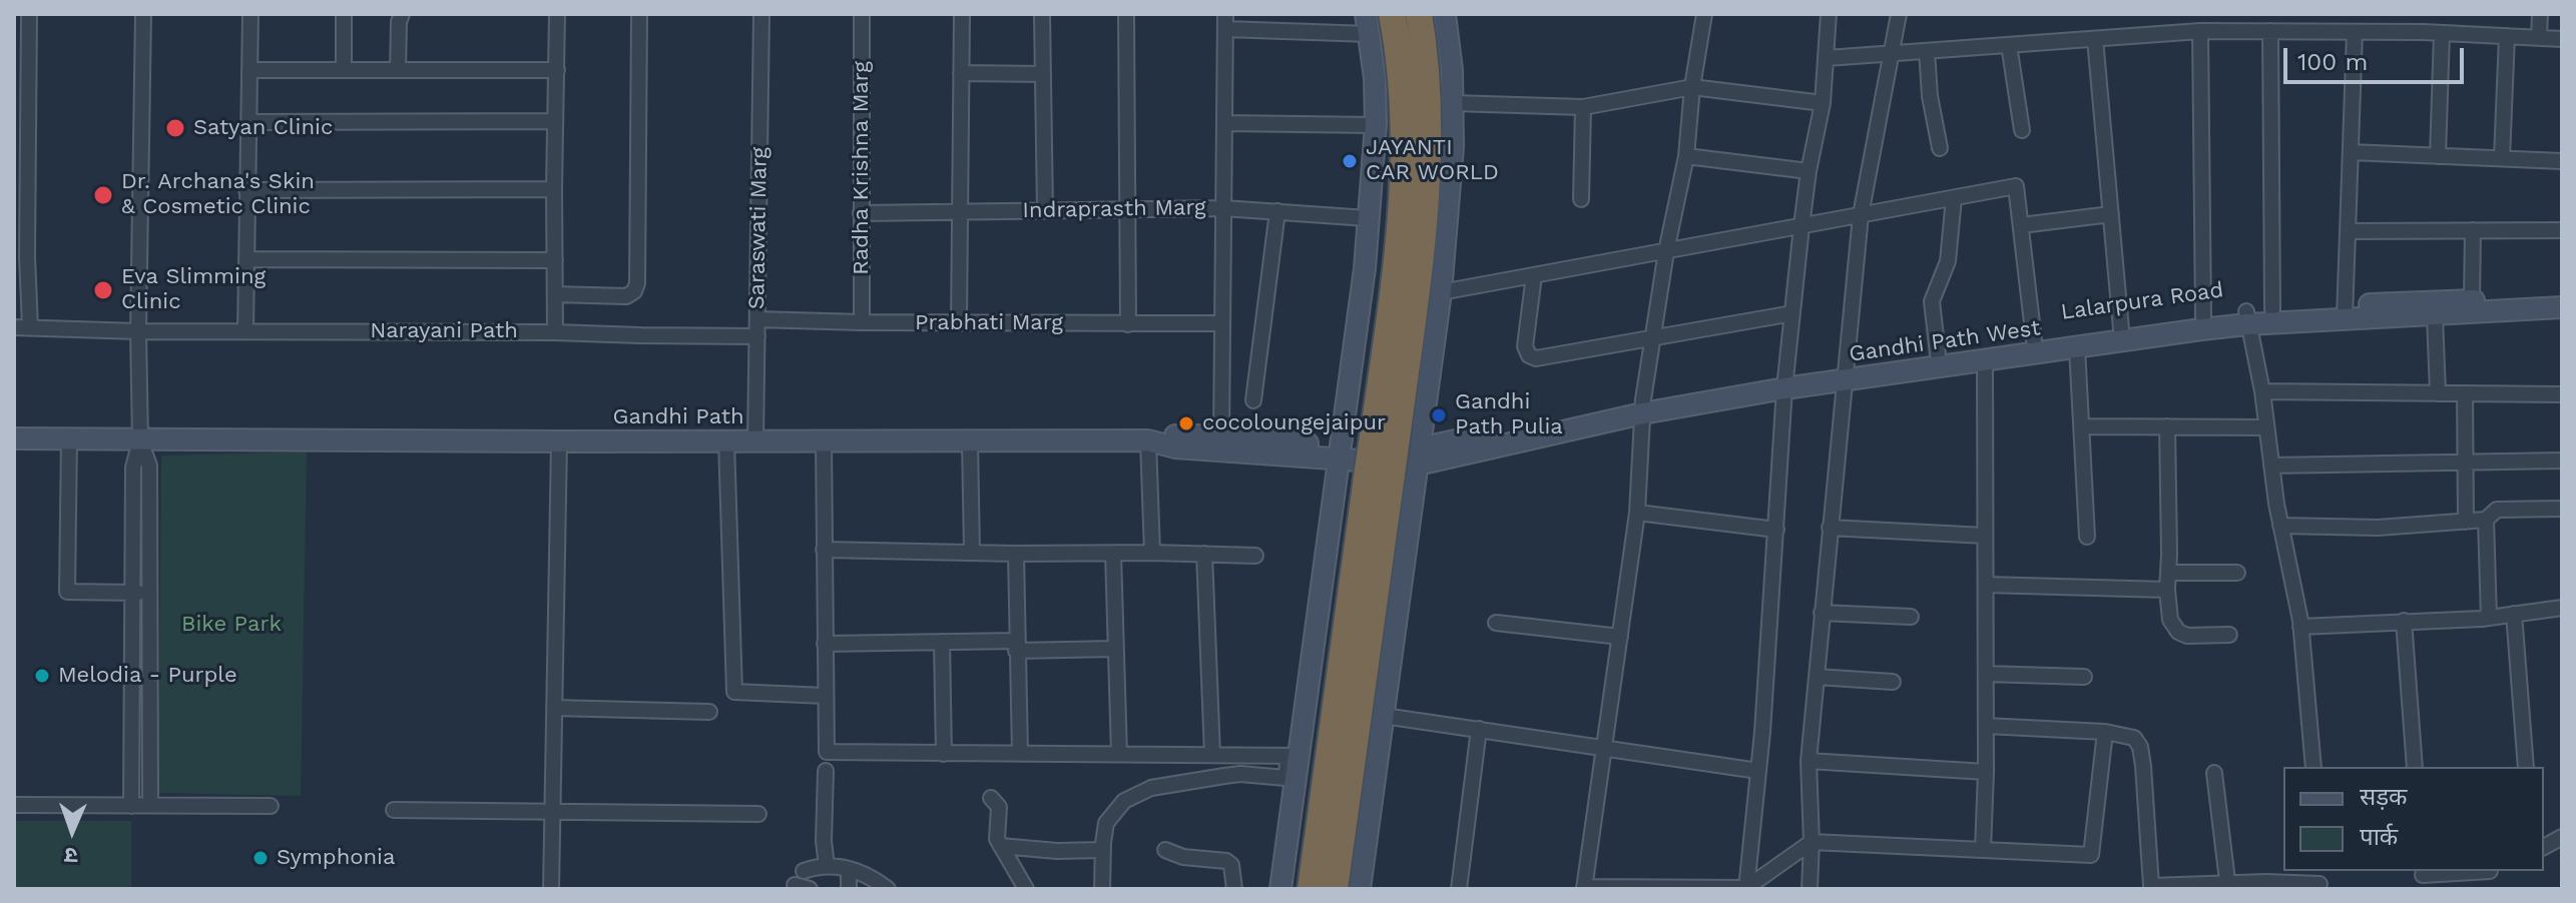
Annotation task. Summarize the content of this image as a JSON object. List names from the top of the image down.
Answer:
{
  "streets": {
    "street": [
      "Radha Krishna Marg",
      "Indraprasth Marg",
      "Saraswati Marg",
      "Lalarpura Road",
      "Prabhati Marg",
      "Narayani Path",
      "Gandhi Path West",
      "Gandhi Path"
    ]
  },
  "crossings": [
    ["Radha Krishna Marg", "Indraprasth Marg"],
    ["Radha Krishna Marg", "Prabhati Marg"],
    ["Saraswati Marg", "Prabhati Marg"],
    ["Saraswati Marg", "Narayani Path"],
    ["Saraswati Marg", "Gandhi Path"],
    ["Lalarpura Road", "Gandhi Path West"]
  ],
  "parks": ["Bike Park"],
  "places": [
    "Satyan Clinic",
    "JAYANTI CAR WORLD",
    "Dr. Archana's Skin & Cosmetic Clinic",
    "Eva Slimming Clinic",
    "Gandhi Path Pulia",
    "cocoloungejaipur",
    "Melodia - Purple",
    "Symphonia"
  ],
  "legend": ["सड़क", "पार्क"],
  "scale_bar": "100 m",
  "north": "bottom"
}
